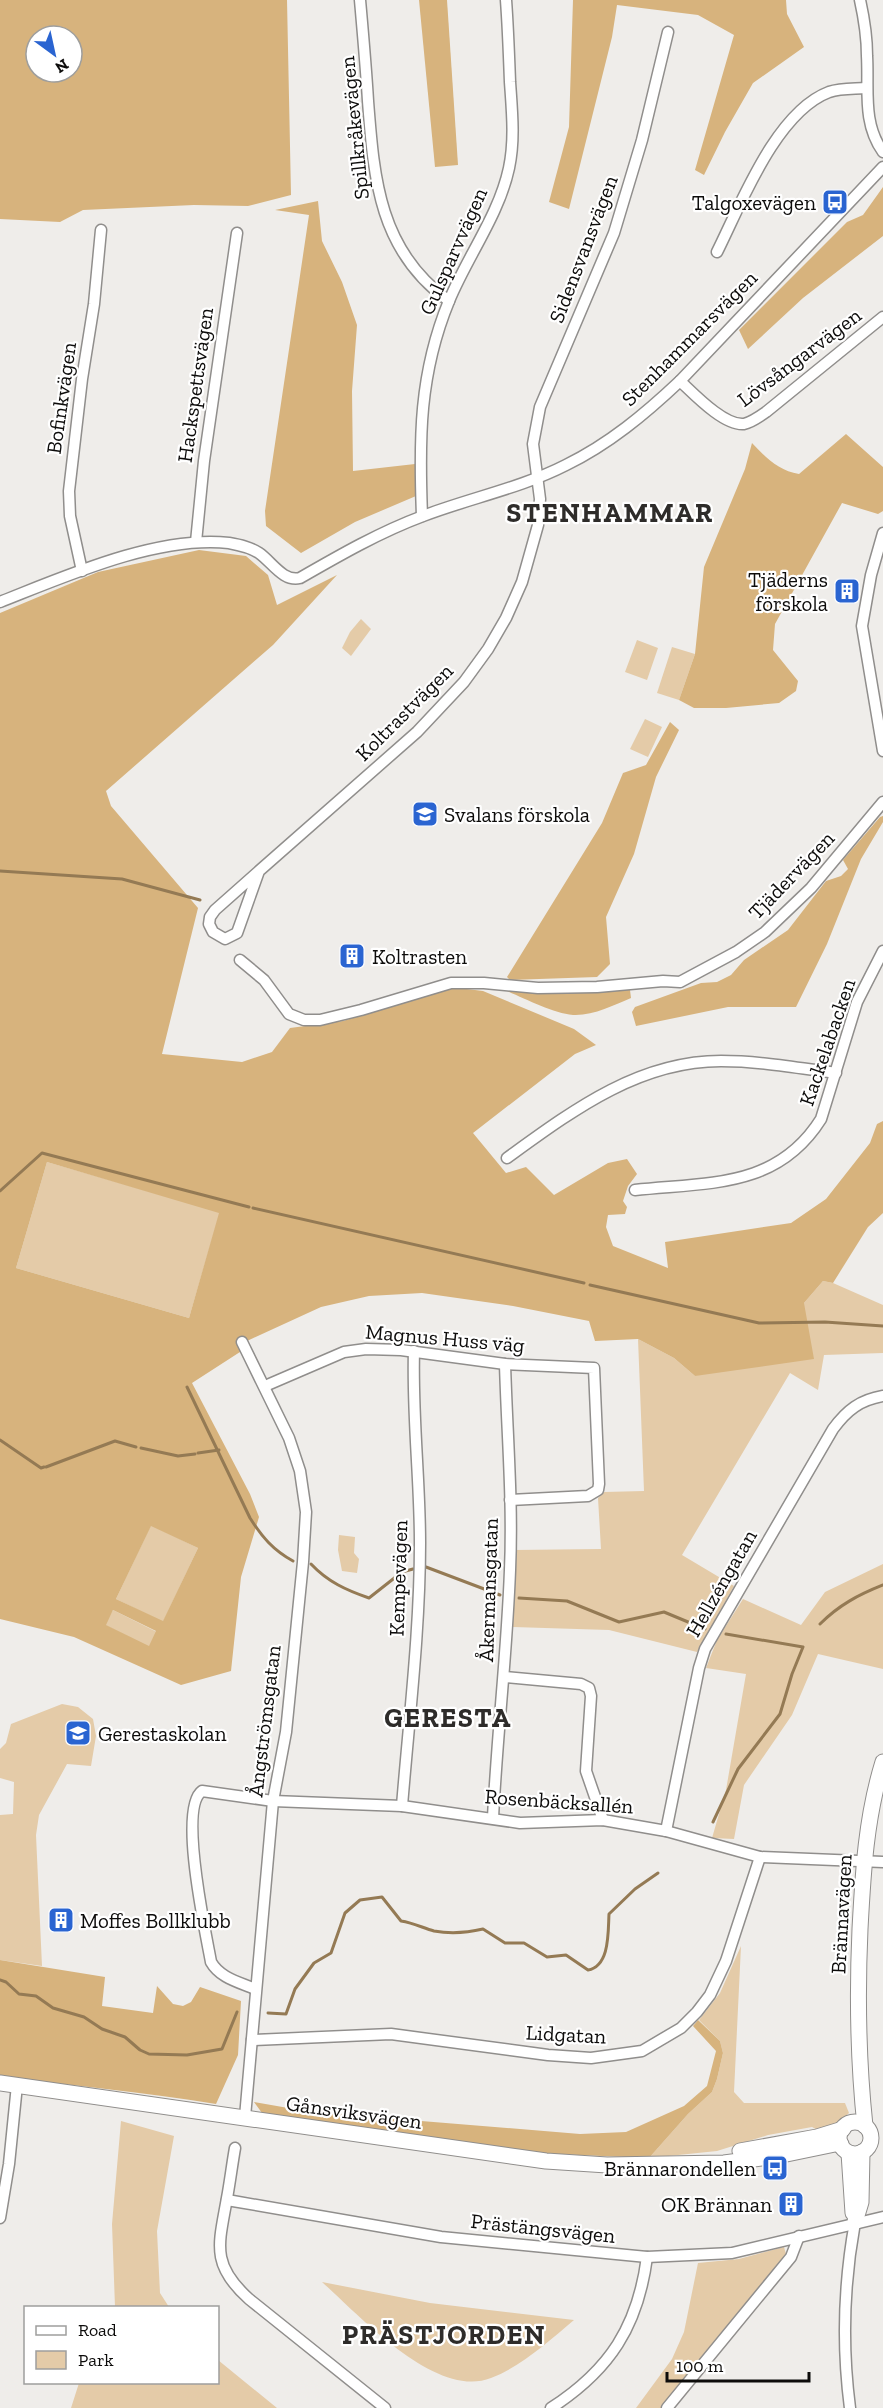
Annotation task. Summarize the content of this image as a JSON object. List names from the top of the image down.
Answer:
{
  "streets": {
    "main road": ["Brännavägen", "Gånsviksvägen"],
    "street": [
      "Spillkråkevägen",
      "Sidensvansvägen",
      "Gulsparvvägen",
      "Stenhammarsvägen",
      "Lövsångarvägen",
      "Hackspettsvägen",
      "Bofinkvägen",
      "Koltrastvägen",
      "Tjädervägen",
      "Kackelabacken",
      "Magnus Huss väg",
      "Kempevägen",
      "Hellzéngatan",
      "Åkermansgatan",
      "Ångströmsgatan",
      "Rosenbäcksallén",
      "Lidgatan",
      "Prästängsvägen"
    ]
  },
  "crossings": [
    ["Spillkråkevägen", "Gulsparvvägen"],
    ["Sidensvansvägen", "Stenhammarsvägen"],
    ["Sidensvansvägen", "Koltrastvägen"],
    ["Gulsparvvägen", "Stenhammarsvägen"],
    ["Stenhammarsvägen", "Lövsångarvägen"],
    ["Stenhammarsvägen", "Hackspettsvägen"],
    ["Stenhammarsvägen", "Koltrastvägen"],
    ["Magnus Huss väg", "Kempevägen"],
    ["Magnus Huss väg", "Åkermansgatan"],
    ["Magnus Huss väg", "Ångströmsgatan"],
    ["Kempevägen", "Rosenbäcksallén"],
    ["Hellzéngatan", "Rosenbäcksallén"],
    ["Åkermansgatan", "Rosenbäcksallén"],
    ["Ångströmsgatan", "Rosenbäcksallén"],
    ["Ångströmsgatan", "Lidgatan"],
    ["Ångströmsgatan", "Gånsviksvägen"],
    ["Rosenbäcksallén", "Brännavägen"],
    ["Rosenbäcksallén", "Lidgatan"],
    ["Brännavägen", "Gånsviksvägen"],
    ["Brännavägen", "Prästängsvägen"]
  ],
  "districts": ["STENHAMMAR", "GERESTA", "PRÄSTJORDEN"],
  "places": {
    "bus stop": ["Talgoxevägen", "Brännarondellen"],
    "building": [
      "Tjäderns förskola",
      "Koltrasten",
      "Moffes Bollklubb",
      "OK Brännan"
    ],
    "school or university": ["Svalans förskola", "Gerestaskolan"]
  },
  "legend": ["Road", "Park"],
  "scale_bar": "100 m",
  "north": "bottom right"
}
